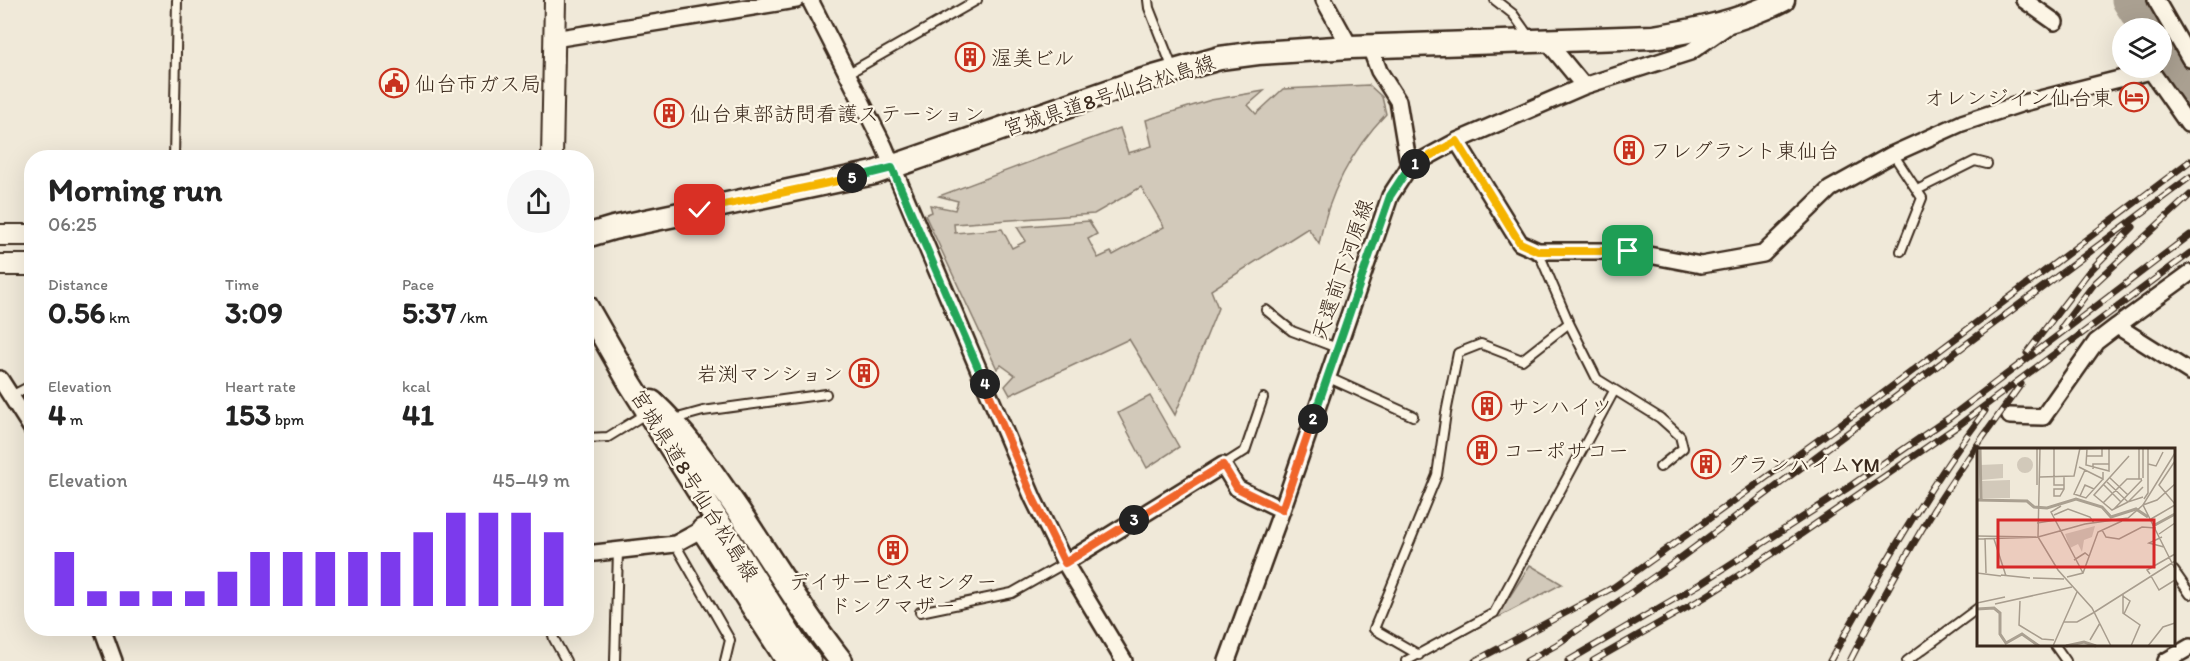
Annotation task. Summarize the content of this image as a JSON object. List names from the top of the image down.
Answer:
{
  "streets": {
    "main road": ["宮城県道8号仙台松島線"],
    "street": ["天還前下河原線"]
  },
  "crossings": [
    ["宮城県道8号仙台松島線", "天還前下河原線"]
  ],
  "places": {
    "building": [
      "渥美ビル",
      "仙台東部訪問看護ステーション",
      "フレグラント東仙台",
      "岩渕マンション",
      "サンハイツ",
      "コーポサコー",
      "グランハイムYM",
      "デイサービスセンター ドンクマザー"
    ],
    "public building": ["仙台市ガス局"],
    "hotel": ["オレンジイン仙台東"]
  },
  "page": {
    "pins": [
      "1",
      "5",
      "4",
      "2",
      "3"
    ],
    "heading": ["Morning run", "06:25"],
    "stats": [
      ["Distance", "0.56 km"],
      ["Time", "3:09"],
      ["Pace", "5:37 /km"],
      ["Elevation", "4 m"],
      ["Heart rate", "153 bpm"],
      ["kcal", "41"]
    ],
    "chart": ["Elevation", "45–49 m"]
  }
}
